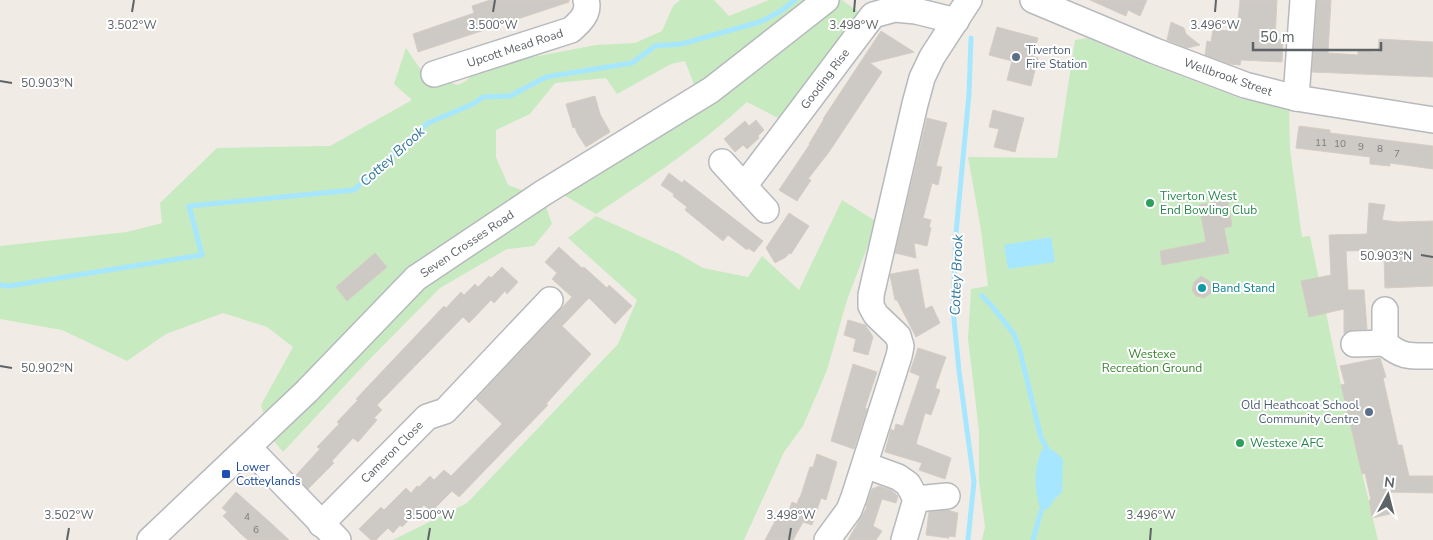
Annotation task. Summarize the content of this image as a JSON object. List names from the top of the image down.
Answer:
{
  "streets": {
    "street": [
      "Upcott Mead Road",
      "Wellbrook Street",
      "Gooding Rise",
      "Seven Crosses Road",
      "Cameron Close"
    ]
  },
  "water": ["Cottey Brook"],
  "parks": ["Westexe Recreation Ground"],
  "places": {
    "other": [
      "Tiverton Fire Station",
      "Tiverton West End Bowling Club",
      "Band Stand",
      "Old Heathcoat School Community Centre",
      "Westexe AFC"
    ],
    "transit": ["Lower Cotteylands"]
  },
  "house_numbers": [
    "11",
    "10",
    "9",
    "8",
    "7",
    "4",
    "6"
  ],
  "scale_bar": "50 m",
  "north": "top",
  "coordinates": [
    "3.502°W",
    "3.500°W",
    "3.498°W",
    "3.496°W",
    "50.903°N",
    "50.902°N"
  ]
}
